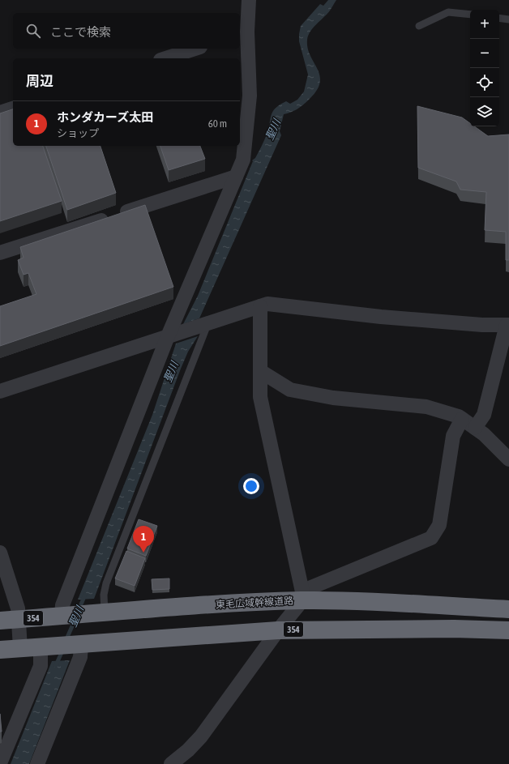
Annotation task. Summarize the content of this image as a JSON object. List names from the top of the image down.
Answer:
{
  "streets": {
    "highway": ["東毛広域幹線道路", "354"]
  },
  "water": ["聖川"],
  "page": {
    "map_buttons": ["+", "−"],
    "search": "ここで検索",
    "heading": "周辺",
    "list": [
      {
        "mark": "1",
        "name": "ホンダカーズ太田",
        "note": "ショップ",
        "value": "60 m"
      }
    ],
    "pins": "1"
  }
}
